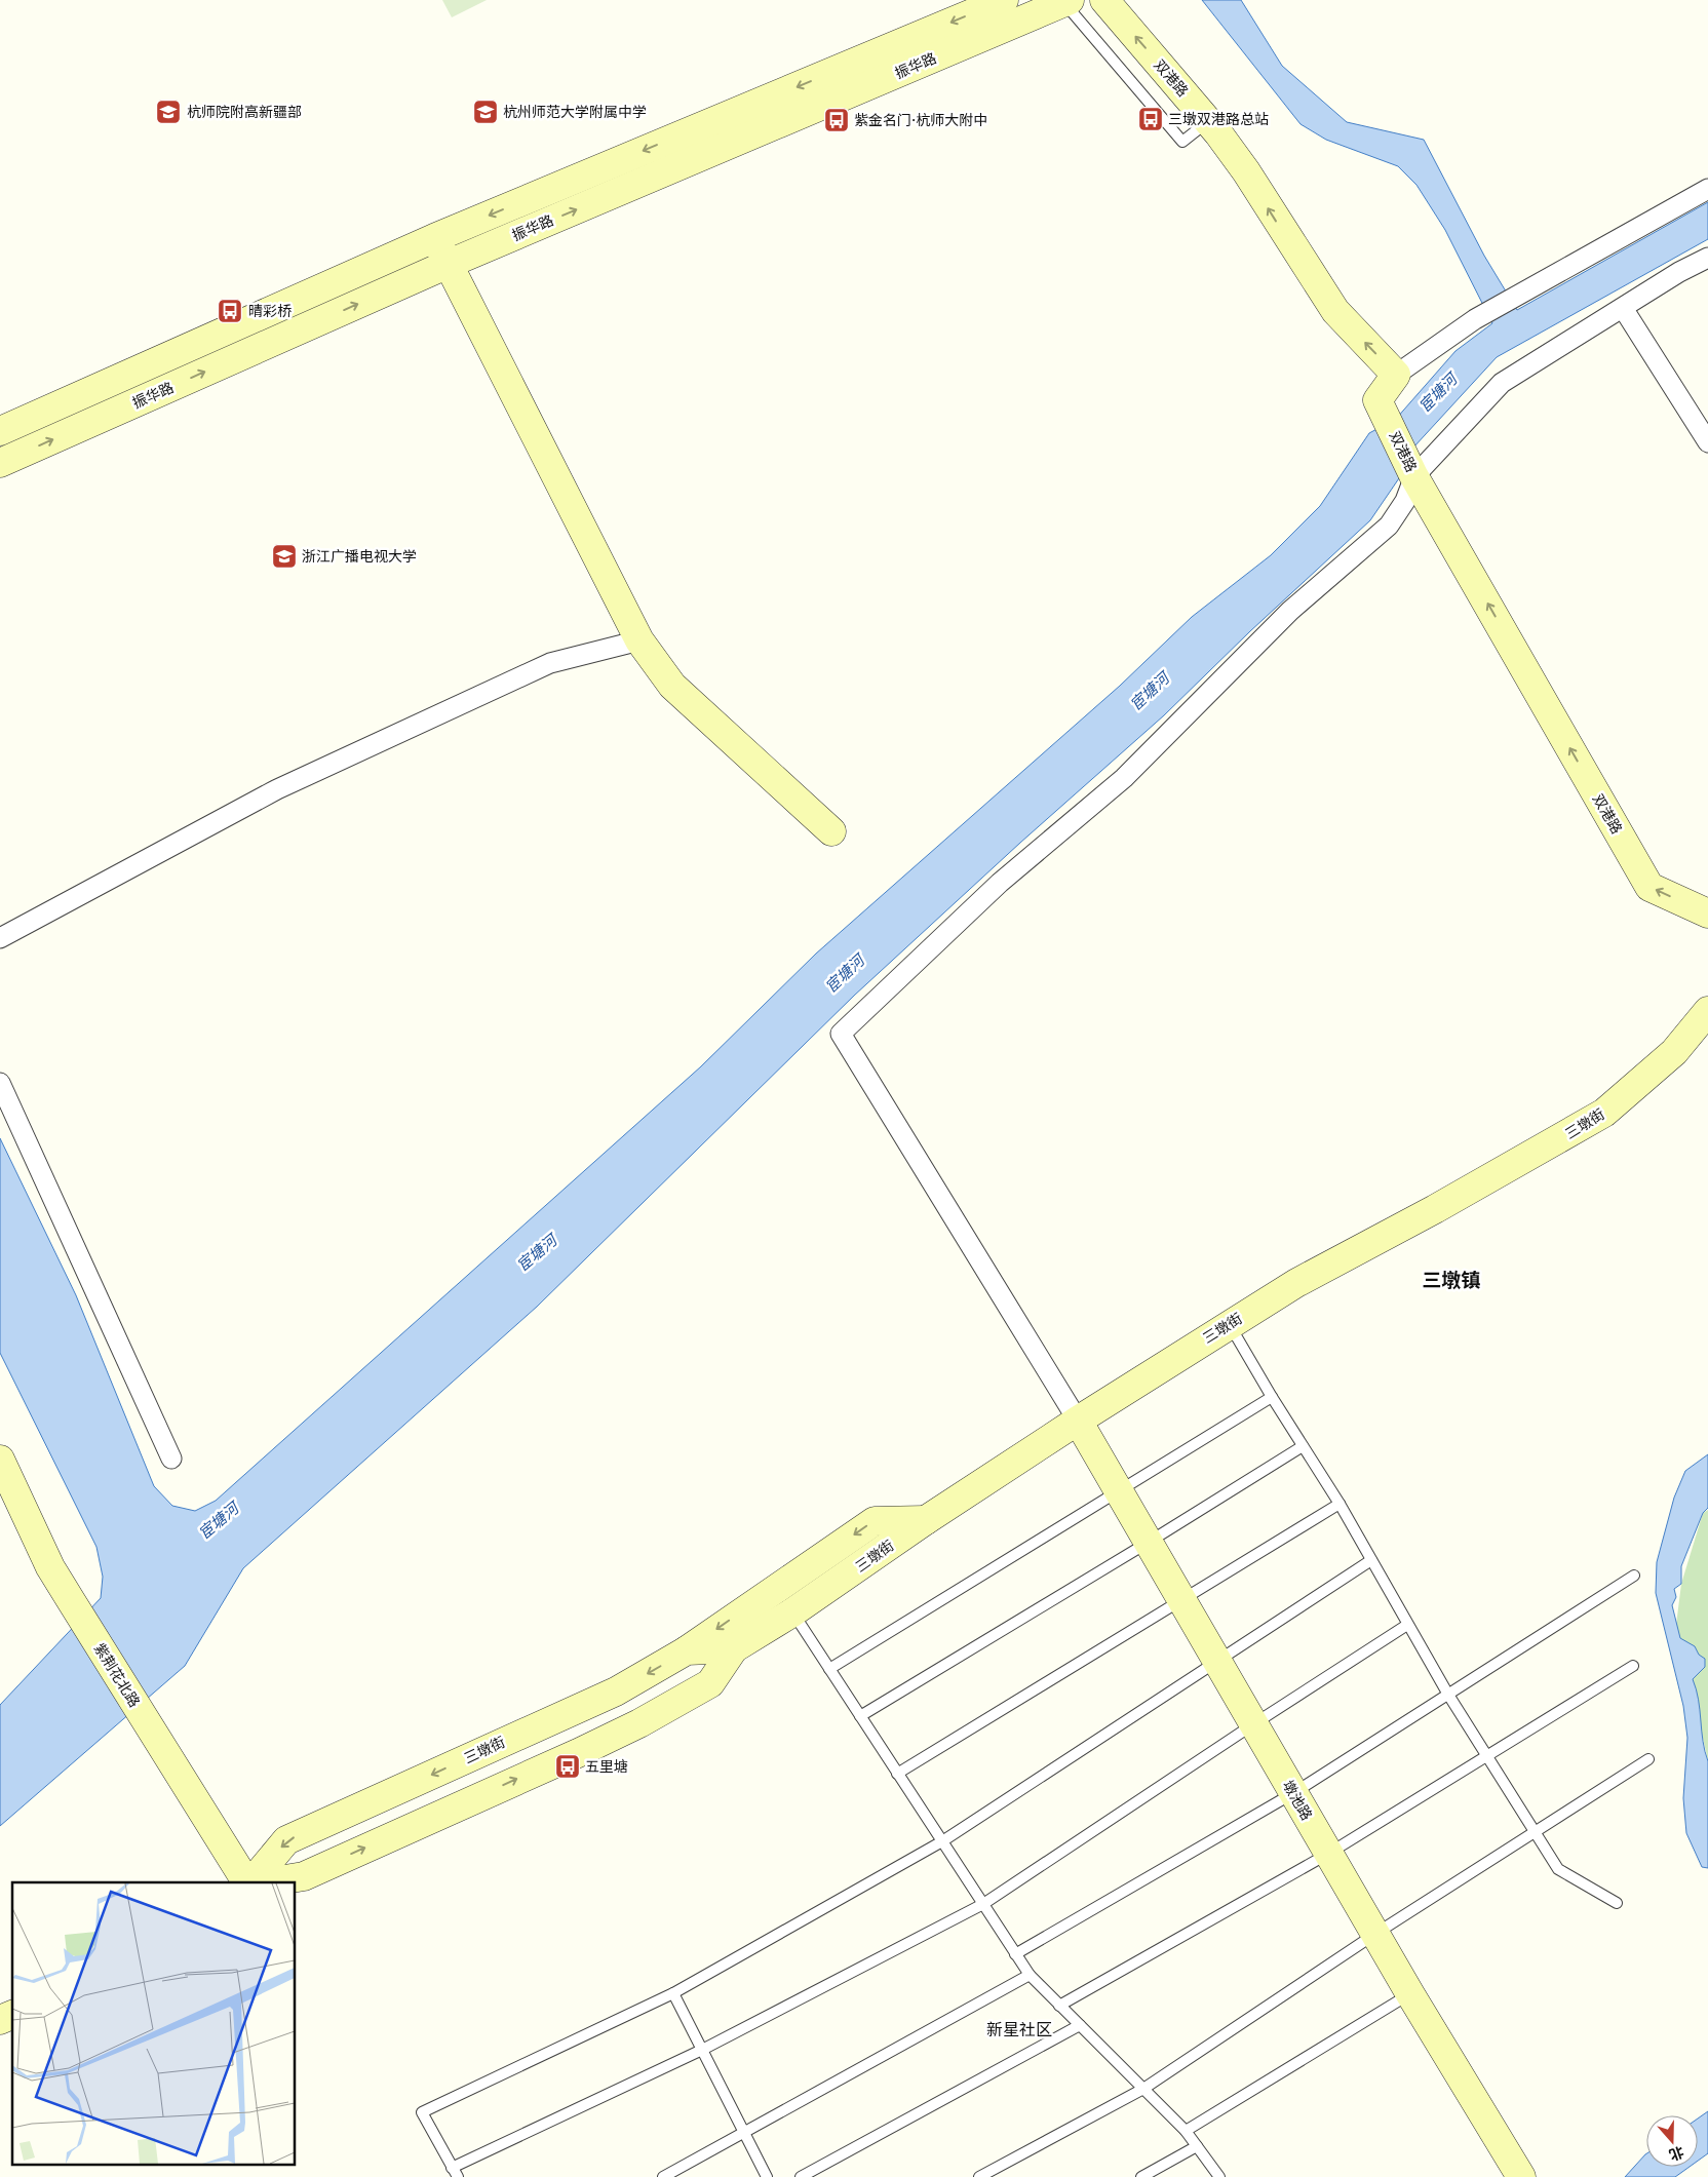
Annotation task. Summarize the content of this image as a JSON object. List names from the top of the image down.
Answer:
{
  "streets": {
    "street": [
      "振华路",
      "双港路",
      "三墩街",
      "紫荆花北路",
      "墩池路"
    ]
  },
  "crossings": [
    ["三墩街", "墩池路"]
  ],
  "one_way": ["双港路"],
  "districts": ["三墩镇", "新星社区"],
  "water": ["宦塘河"],
  "places": {
    "school or university": ["杭师院附高新疆部", "杭州师范大学附属中学", "浙江广播电视大学"],
    "bus stop": [
      "三墩双港路总站",
      "紫金名门·杭师大附中",
      "晴彩桥",
      "五里塘"
    ]
  },
  "north": "bottom"
}
